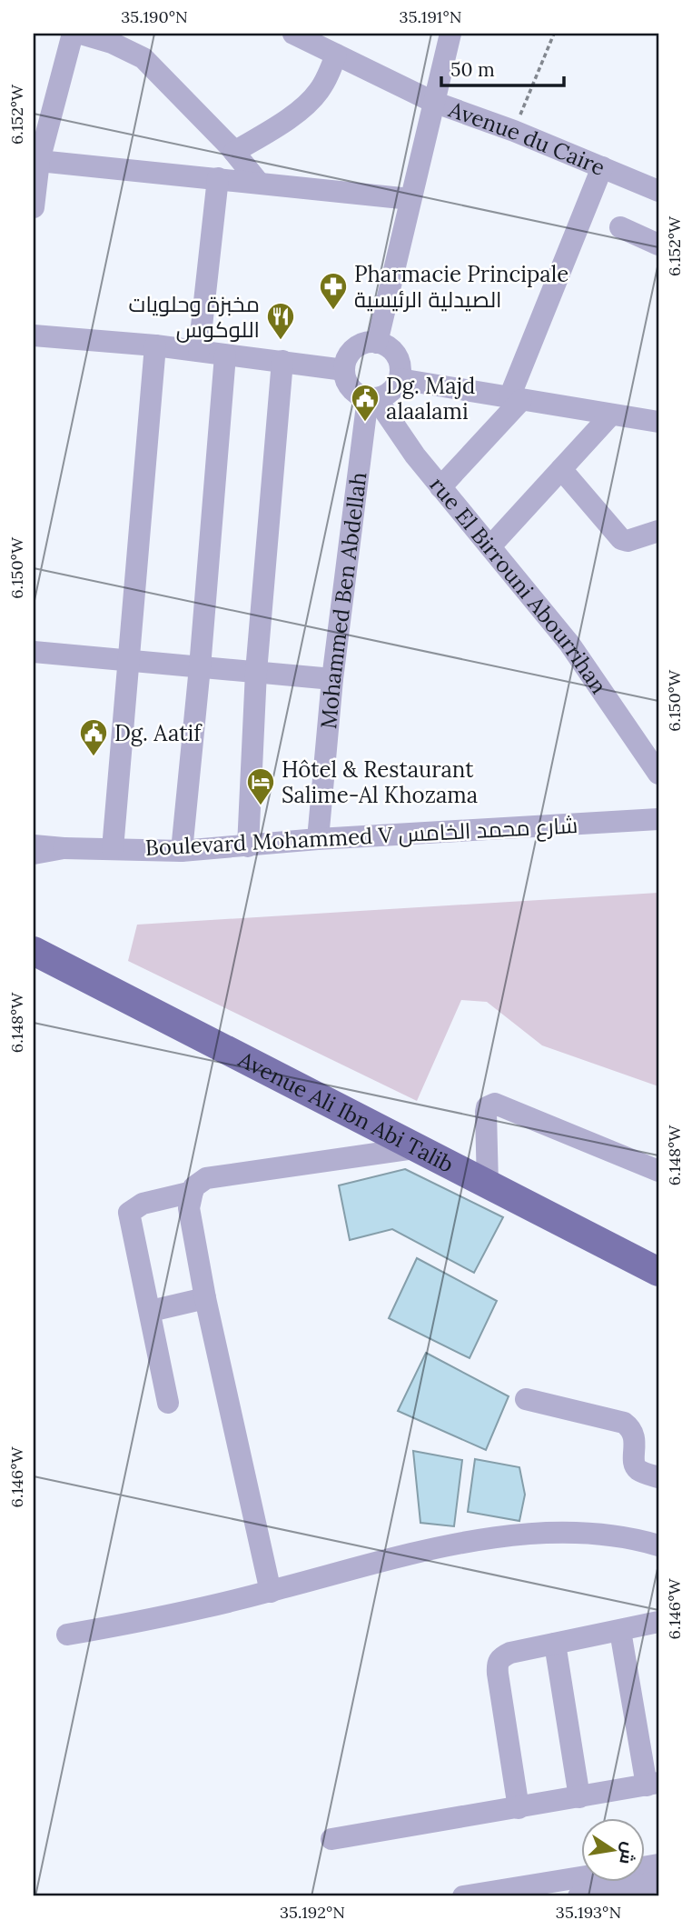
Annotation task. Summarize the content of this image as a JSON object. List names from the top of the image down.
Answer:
{
  "streets": {
    "main road": ["Avenue Ali Ibn Abi Talib"],
    "street": [
      "Avenue du Caire",
      "rue El Birrouni Abourrihan",
      "Mohammed Ben Abdellah",
      "Boulevard Mohammed V شارع محمد الخامس"
    ]
  },
  "crossings": [
    ["rue El Birrouni Abourrihan", "Mohammed Ben Abdellah"],
    ["Mohammed Ben Abdellah", "Boulevard Mohammed V شارع محمد الخامس"]
  ],
  "places": {
    "pharmacy": ["Pharmacie Principale الصيدلية الرئيسية"],
    "restaurant": ["مخبزة وحلويات اللوكوس"],
    "public building": ["Dg. Majd alaalami", "Dg. Aatif"],
    "hotel": ["Hôtel & Restaurant Salime-Al Khozama"]
  },
  "scale_bar": "50 m",
  "north": "right",
  "coordinates": [
    "35.190°N",
    "35.191°N",
    "6.152°W",
    "6.150°W",
    "6.148°W",
    "6.146°W",
    "35.192°N",
    "35.193°N"
  ]
}
